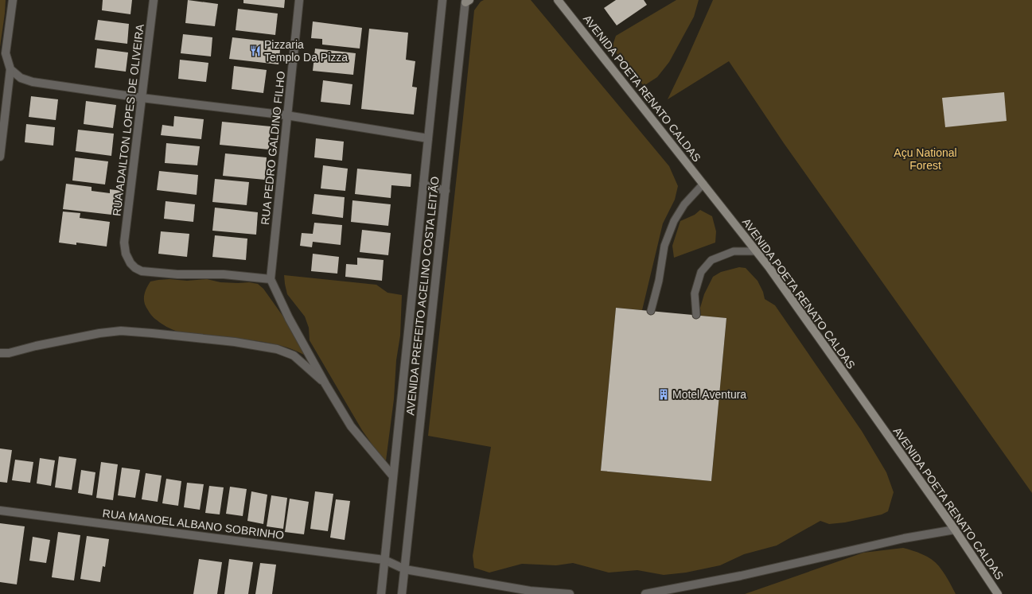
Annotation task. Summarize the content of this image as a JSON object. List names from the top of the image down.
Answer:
{
  "streets": {
    "main road": ["AVENIDA POETA RENATO CALDAS"],
    "street": [
      "RUA ADAILTON LOPES DE OLIVEIRA",
      "RUA PEDRO GALDINO FILHO",
      "AVENIDA PREFEITO ACELINO COSTA LEITÃO",
      "RUA MANOEL ALBANO SOBRINHO"
    ]
  },
  "crossings": [
    ["RUA ADAILTON LOPES DE OLIVEIRA", "RUA PEDRO GALDINO FILHO"],
    ["AVENIDA PREFEITO ACELINO COSTA LEITÃO", "RUA MANOEL ALBANO SOBRINHO"]
  ],
  "parks": ["Açu National Forest"],
  "places": {
    "restaurant": ["Pizzaria Templo Da Pizza"],
    "building": ["Motel Aventura"]
  }
}
